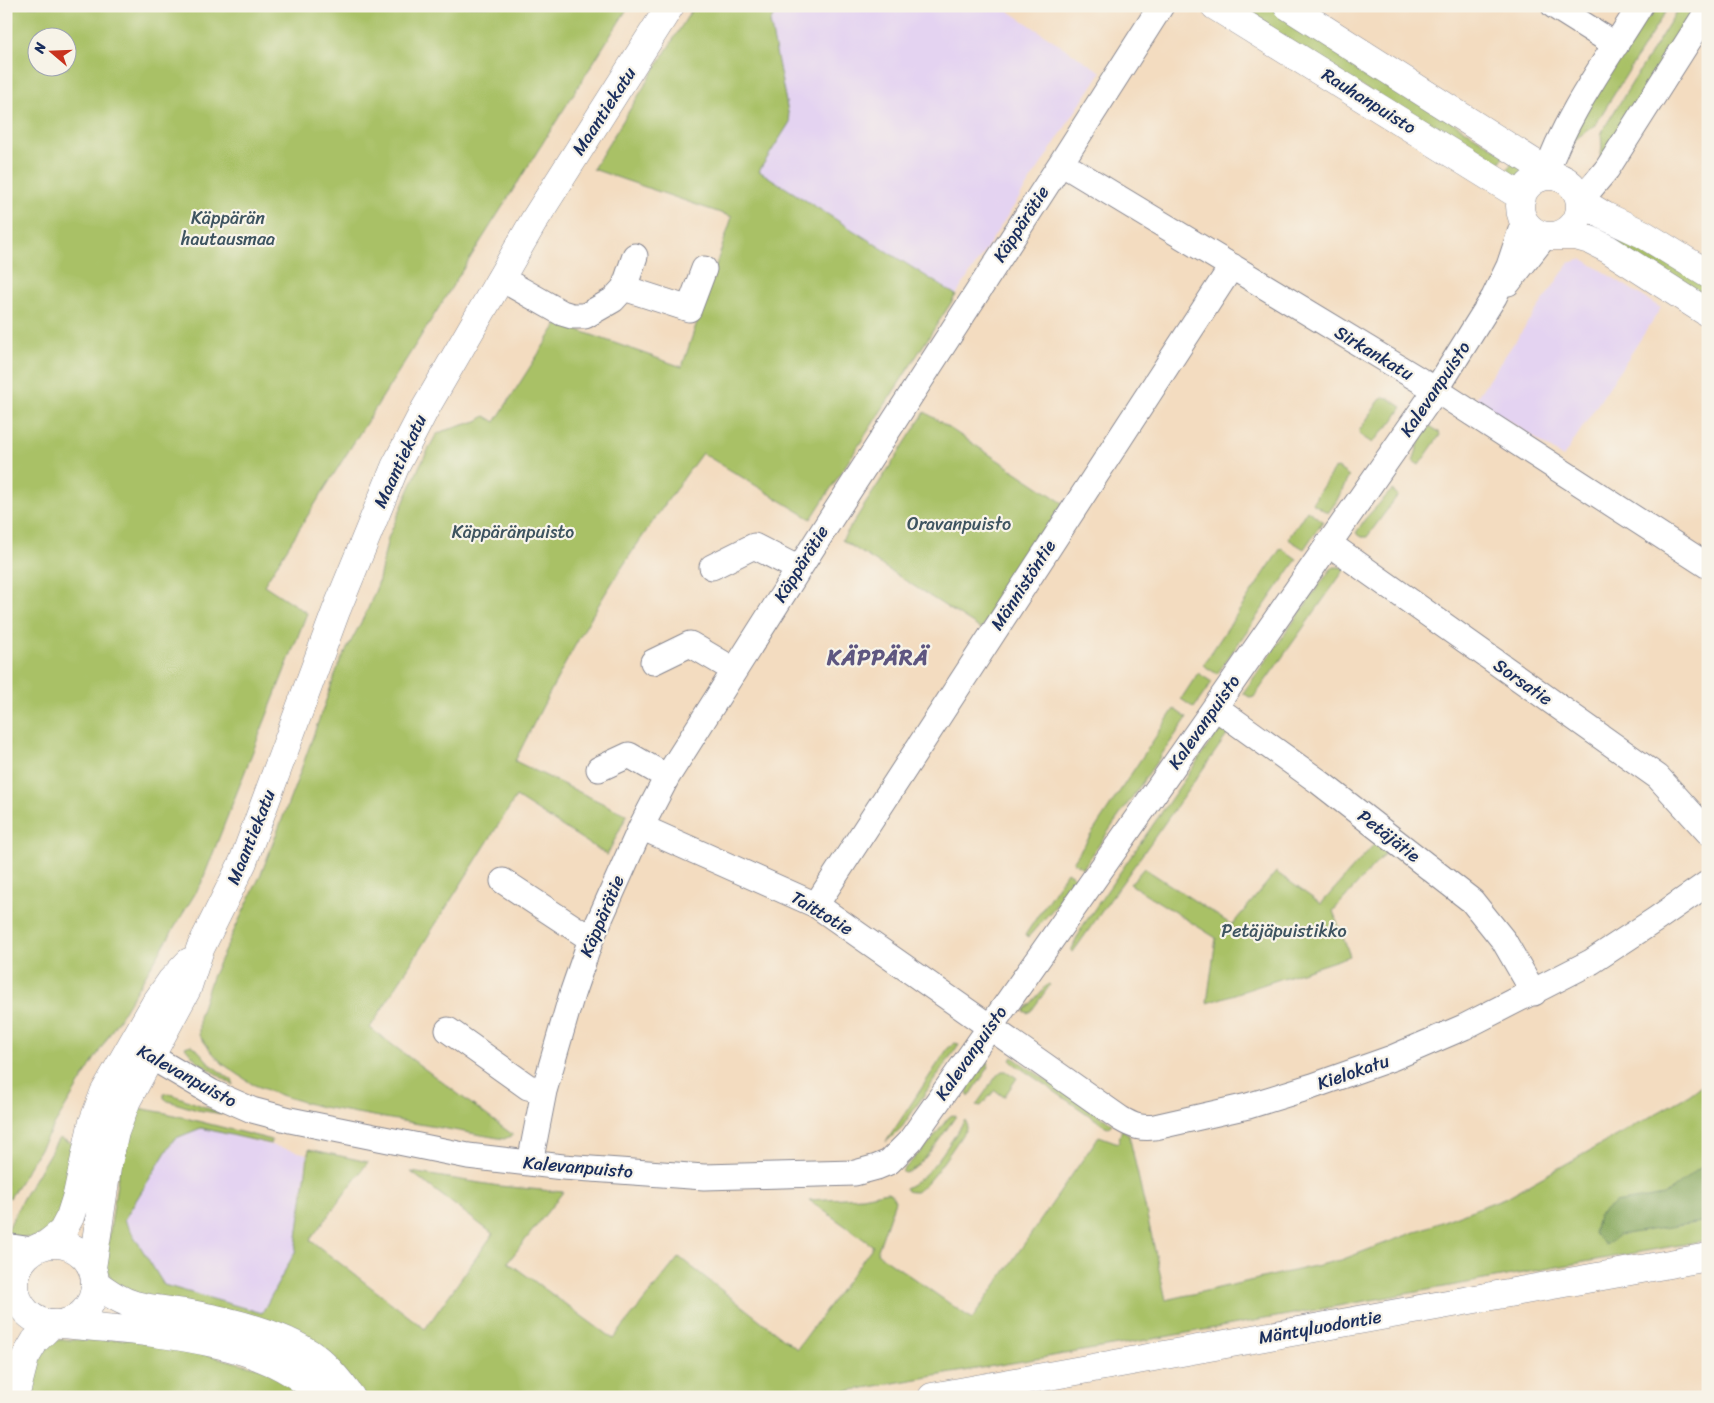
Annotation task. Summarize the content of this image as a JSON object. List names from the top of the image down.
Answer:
{
  "streets": {
    "main road": ["Rauhanpuisto", "Maantiekatu", "Mäntyluodontie"],
    "street": [
      "Käppärätie",
      "Sirkankatu",
      "Kalevanpuisto",
      "Männistöntie",
      "Sorsatie",
      "Petäjätie",
      "Taittotie",
      "Kielokatu"
    ]
  },
  "crossings": [
    ["Rauhanpuisto", "Kalevanpuisto"],
    ["Maantiekatu", "Kalevanpuisto"],
    ["Käppärätie", "Sirkankatu"],
    ["Käppärätie", "Kalevanpuisto"],
    ["Käppärätie", "Taittotie"],
    ["Sirkankatu", "Kalevanpuisto"],
    ["Sirkankatu", "Männistöntie"],
    ["Kalevanpuisto", "Sorsatie"],
    ["Kalevanpuisto", "Petäjätie"],
    ["Kalevanpuisto", "Taittotie"],
    ["Kalevanpuisto", "Kielokatu"],
    ["Männistöntie", "Taittotie"],
    ["Petäjätie", "Kielokatu"],
    ["Taittotie", "Kielokatu"]
  ],
  "districts": ["KÄPPÄRÄ"],
  "parks": [
    "Käppärän hautausmaa",
    "Oravanpuisto",
    "Käppäränpuisto",
    "Petäjäpuistikko"
  ],
  "north": "left"
}
